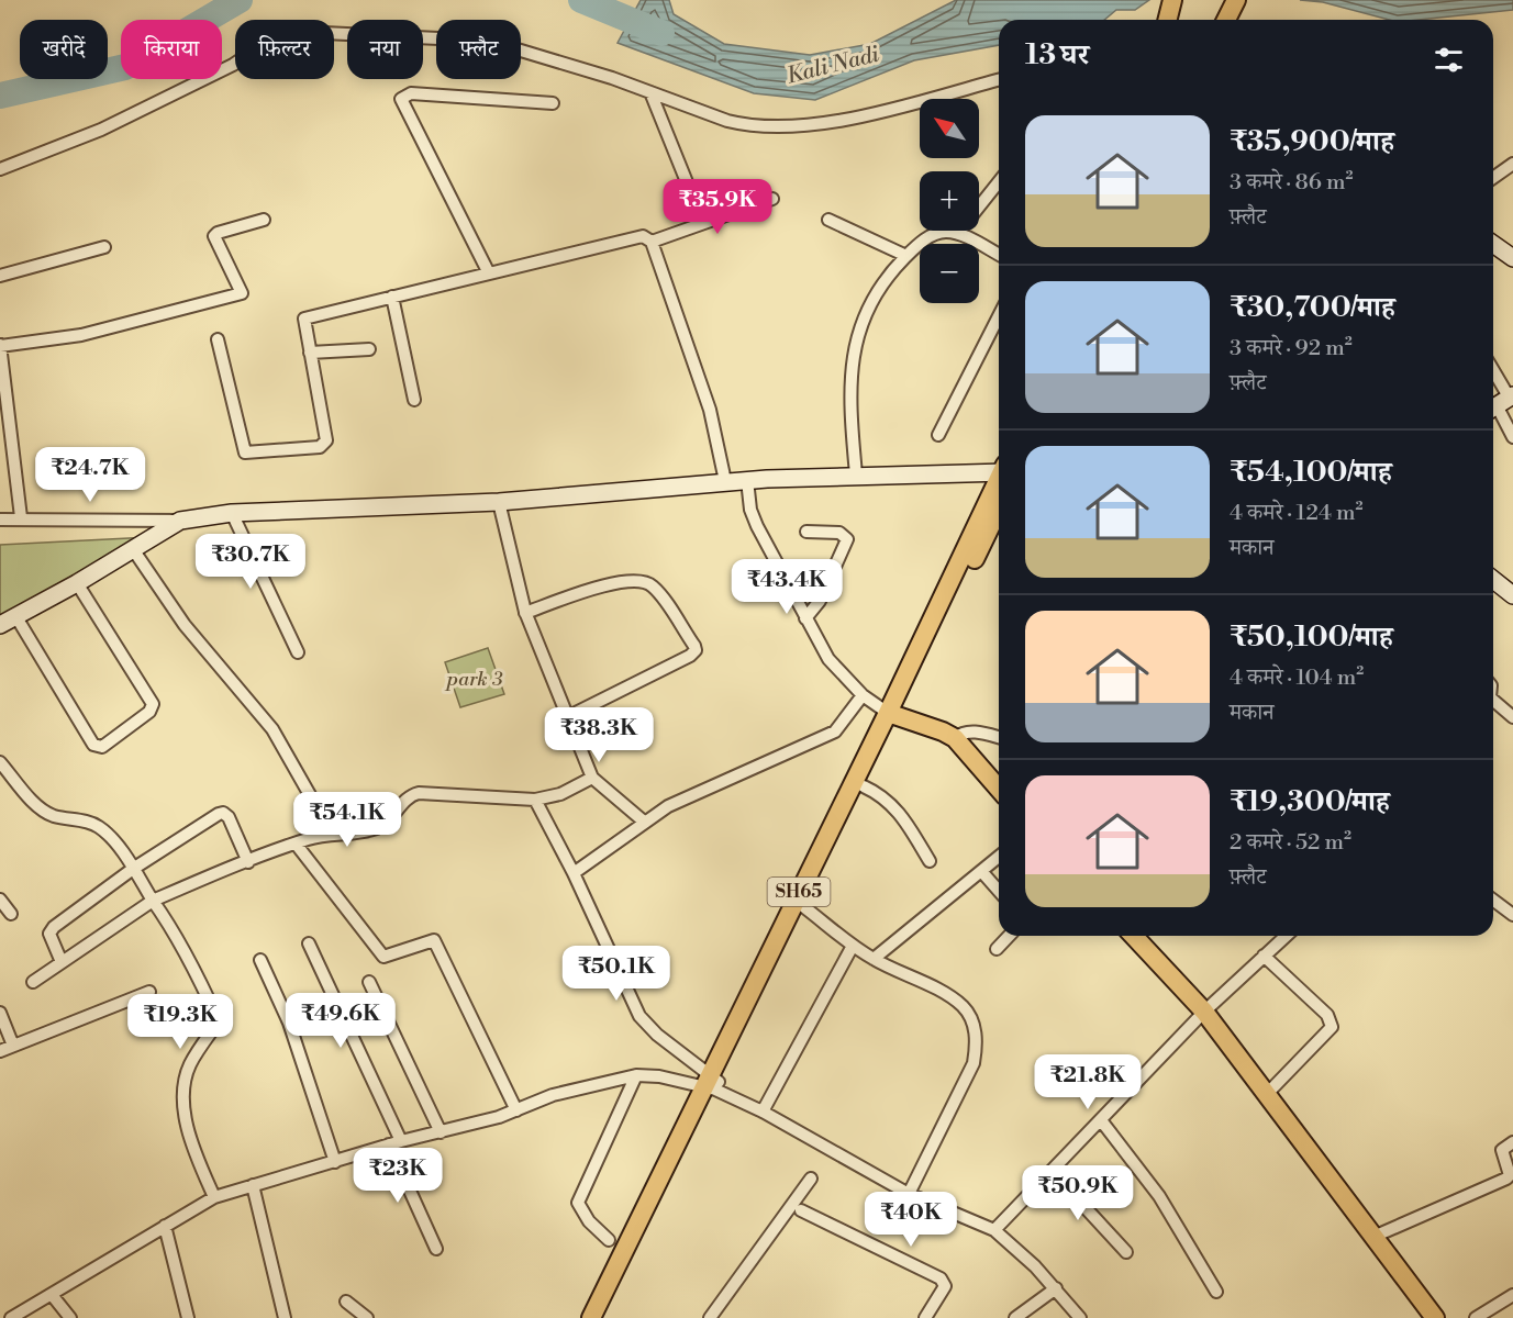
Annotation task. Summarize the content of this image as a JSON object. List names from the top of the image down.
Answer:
{
  "streets": {
    "main road": ["SH65"]
  },
  "water": ["Kali Nadi"],
  "parks": ["park 3"],
  "north": "top left",
  "page": {
    "chip": [
      "खरीदें",
      "किराया",
      "फ़िल्टर",
      "नया",
      "फ़्लैट"
    ],
    "heading": "13 घर",
    "map_buttons": ["+", "−"],
    "list": [
      {
        "name": "₹35,900/माह",
        "note": "3 कमरे · 86 m² · फ़्लैट"
      },
      {
        "name": "₹30,700/माह",
        "note": "3 कमरे · 92 m² · फ़्लैट"
      },
      {
        "name": "₹54,100/माह",
        "note": "4 कमरे · 124 m² · मकान"
      },
      {
        "name": "₹50,100/माह",
        "note": "4 कमरे · 104 m² · मकान"
      },
      {
        "name": "₹19,300/माह",
        "note": "2 कमरे · 52 m² · फ़्लैट"
      }
    ],
    "price": [
      "₹35.9K",
      "₹24.7K",
      "₹30.7K",
      "₹43.4K",
      "₹38.3K",
      "₹54.1K",
      "₹50.1K",
      "₹49.6K",
      "₹19.3K",
      "₹21.8K",
      "₹23K",
      "₹50.9K",
      "₹40K"
    ]
  }
}
